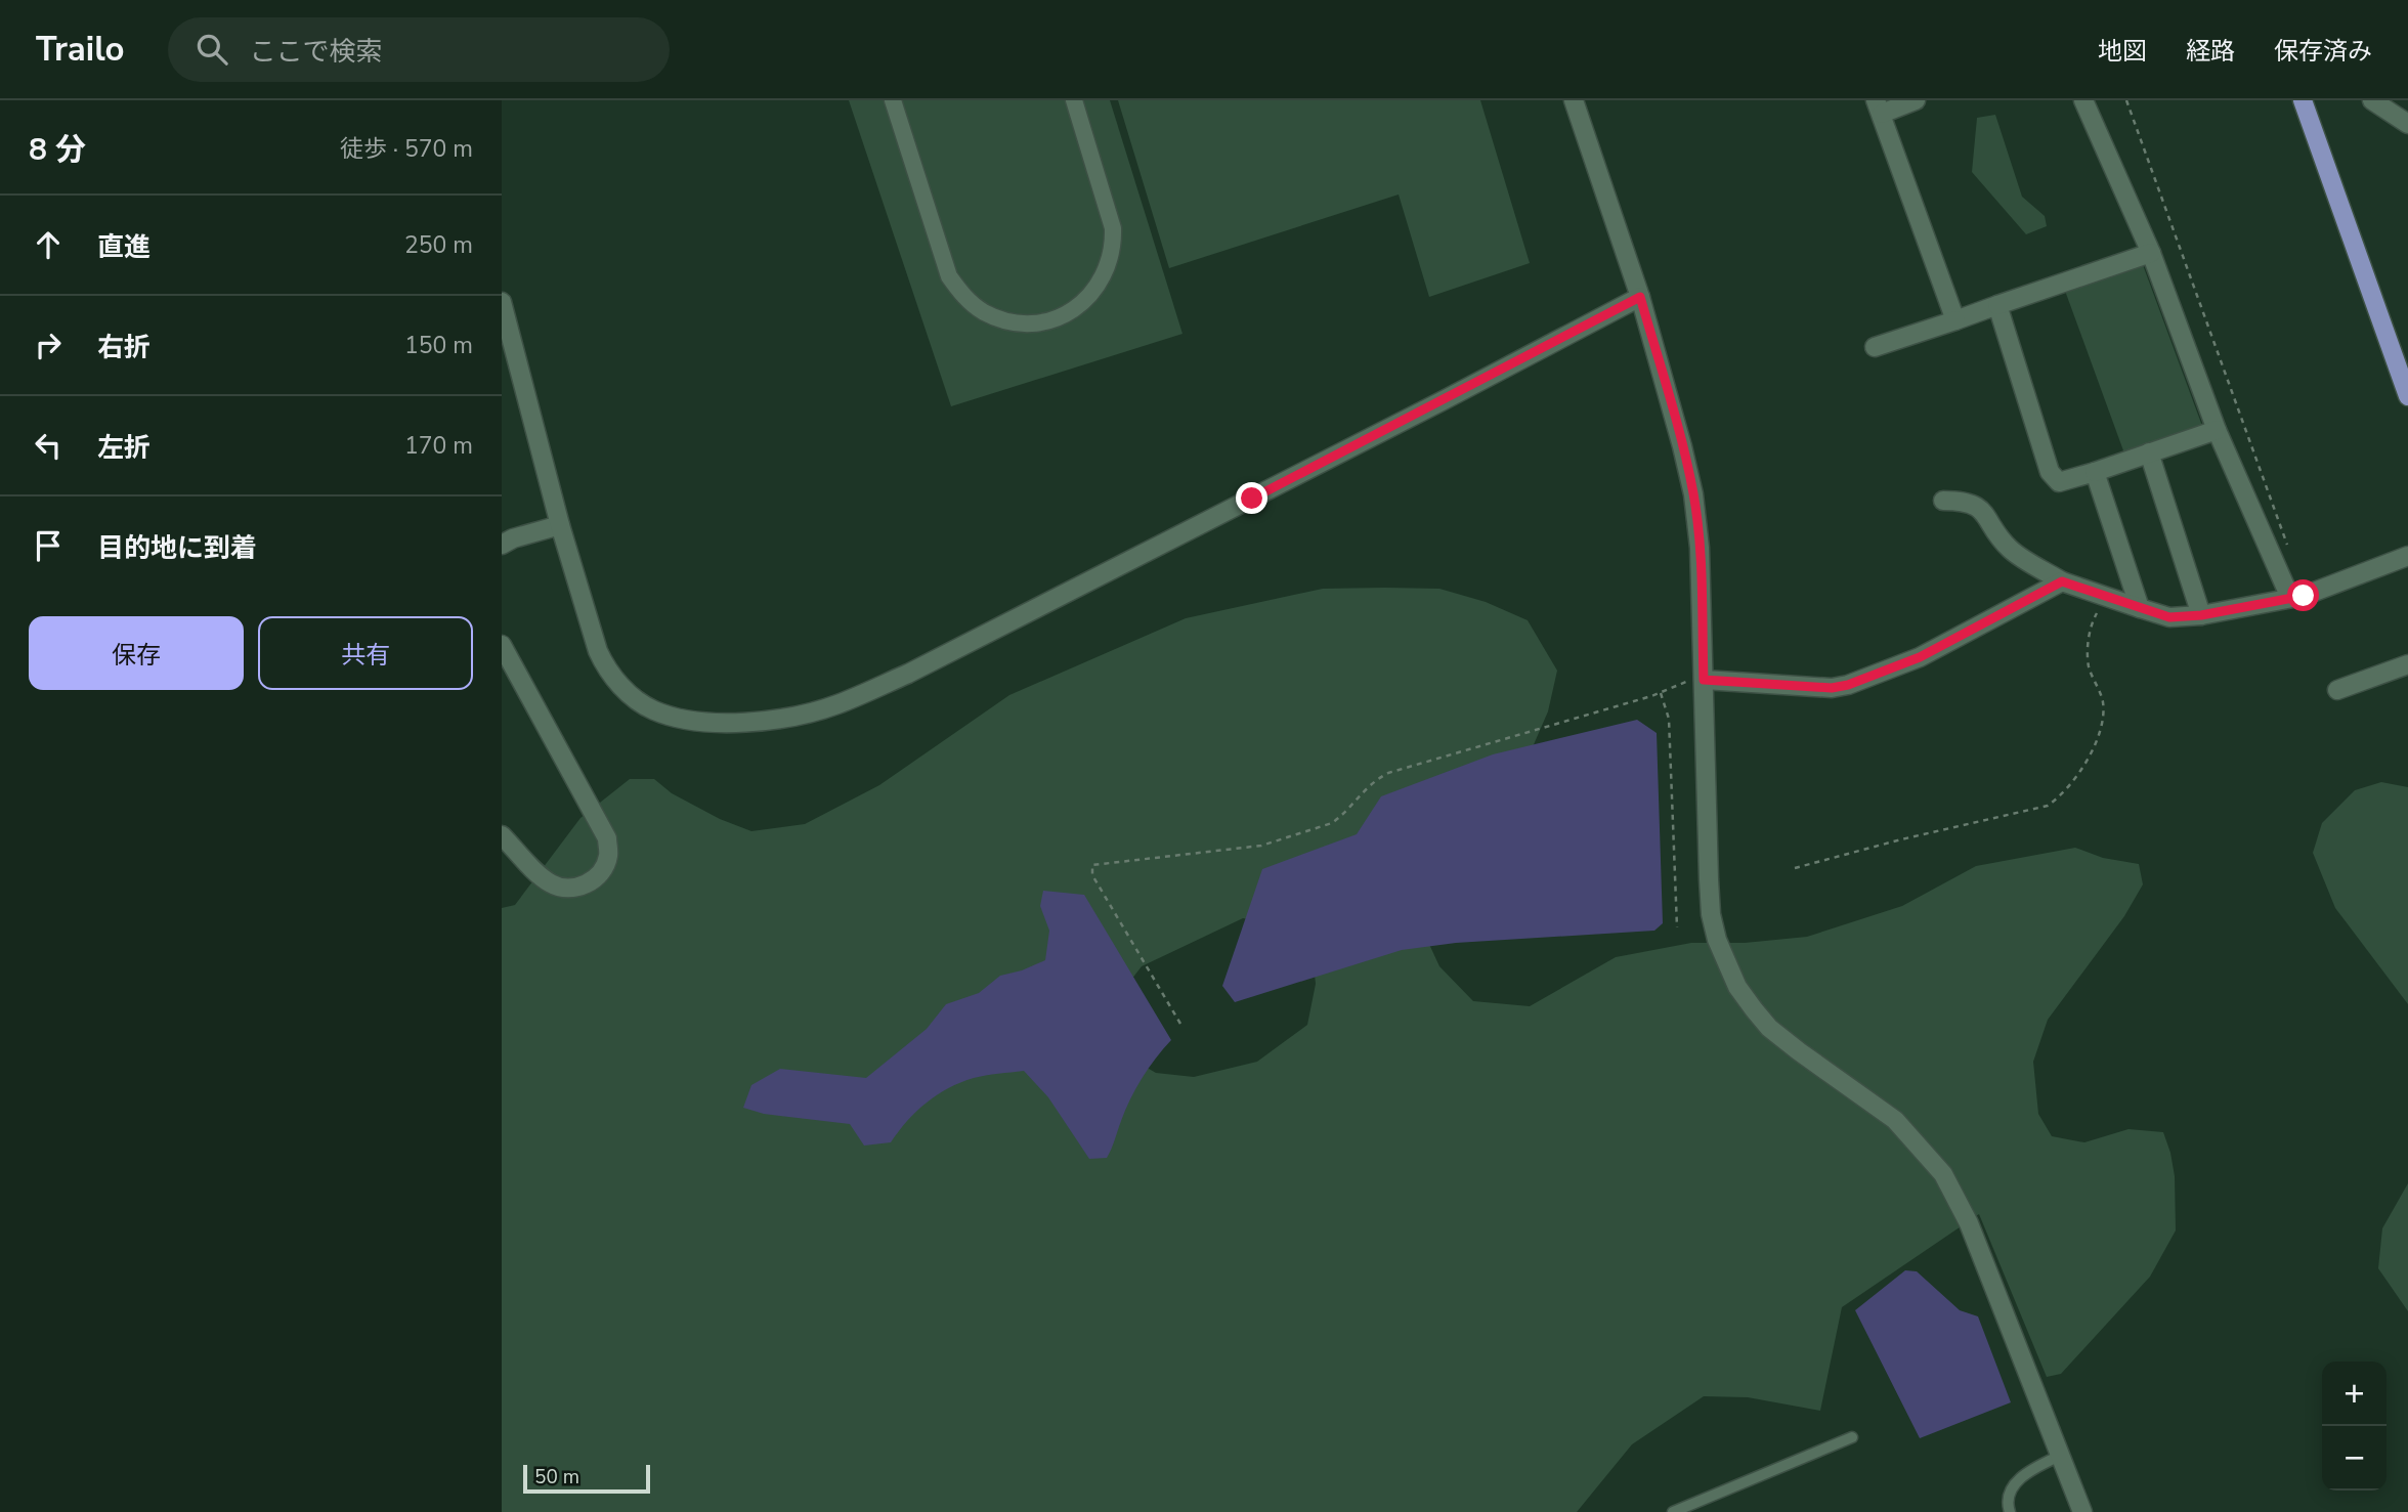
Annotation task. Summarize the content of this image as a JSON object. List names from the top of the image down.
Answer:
{
  "scale_bar": "50 m",
  "page": {
    "header": "Trailo",
    "search": "ここで検索",
    "nav": ["地図", "経路", "保存済み"],
    "heading": ["8 分", "徒歩 · 570 m"],
    "list": [
      ["直進", "250 m"],
      ["右折", "150 m"],
      ["左折", "170 m"],
      "目的地に到着"
    ],
    "buttons": ["保存", "共有"],
    "map_buttons": ["+", "−"],
    "scale": "50 m"
  }
}
